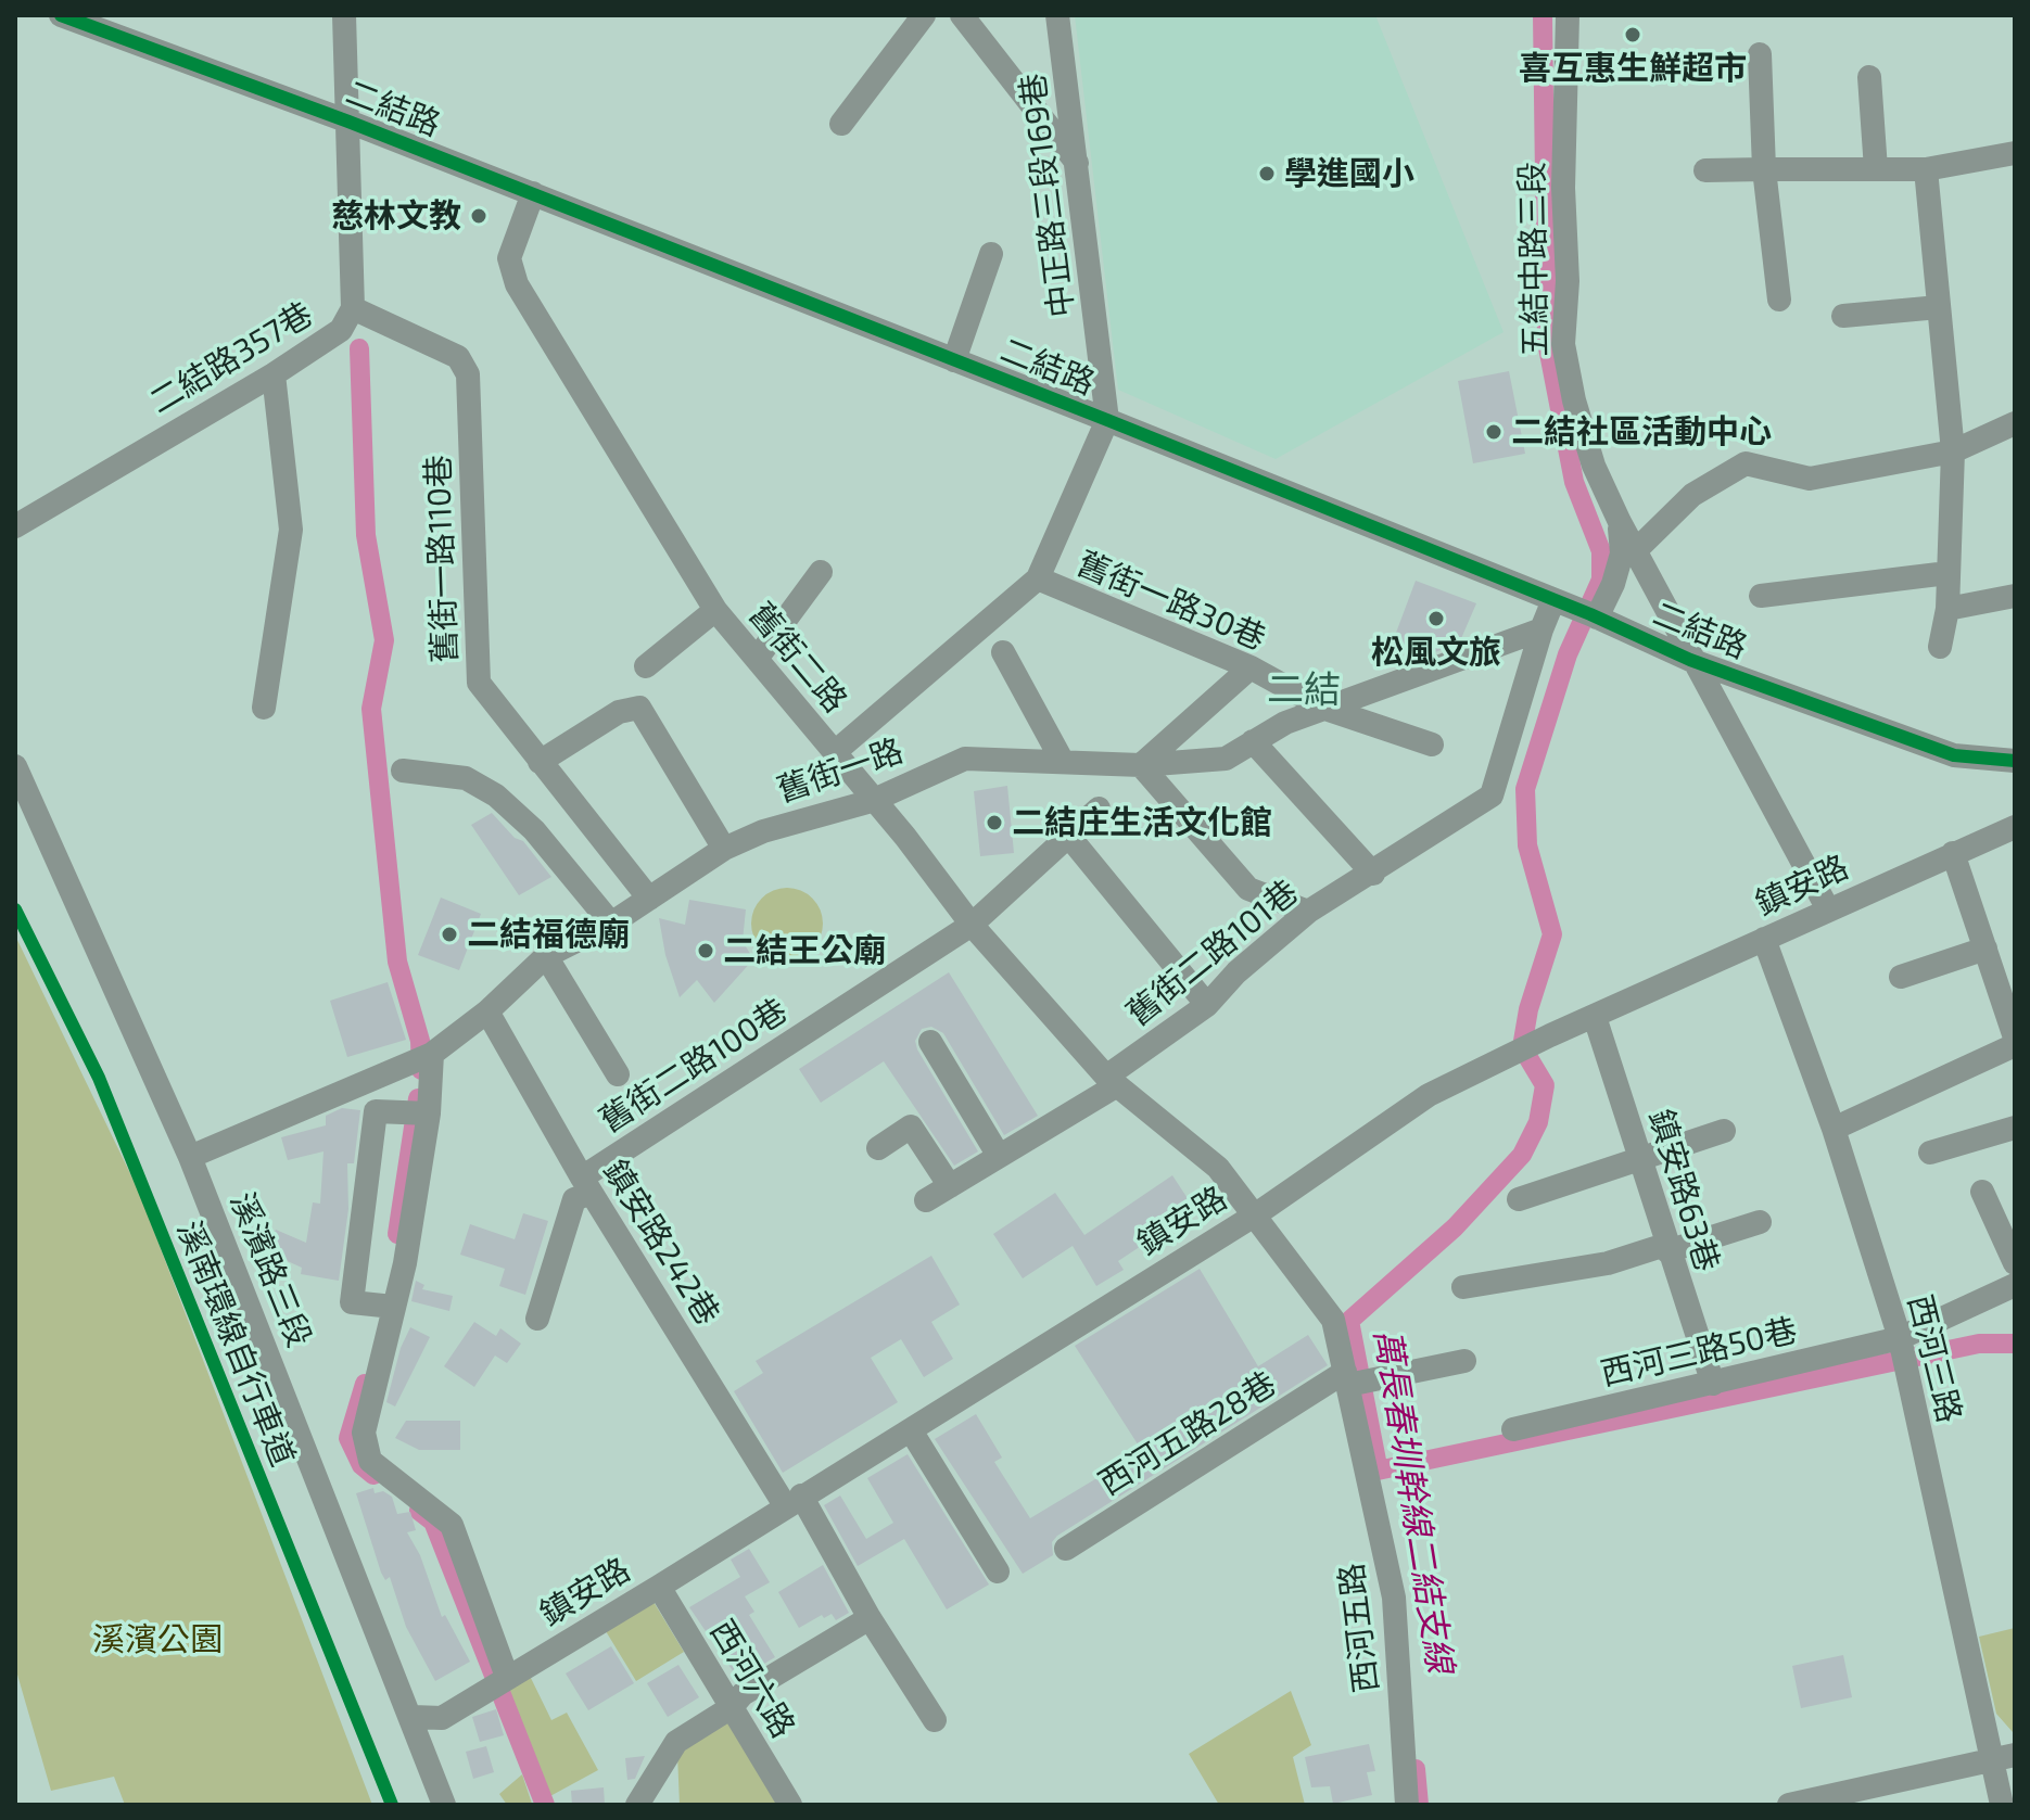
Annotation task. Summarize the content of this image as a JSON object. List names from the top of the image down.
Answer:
{
  "streets": {
    "street": [
      "二結路",
      "中正路三段169巷",
      "五結中路三段",
      "二結路357巷",
      "舊街一路110巷",
      "舊街一路30巷",
      "舊街二路",
      "舊街一路",
      "鎮安路",
      "舊街二路101巷",
      "舊街二路100巷",
      "鎮安路63巷",
      "鎮安路242巷",
      "溪濱路三段",
      "西河三路50巷",
      "西河三路",
      "西河五路28巷",
      "西河五路",
      "西河六路"
    ],
    "cycle path": ["溪南環線自行車道"]
  },
  "crossings": [
    ["二結路", "中正路三段169巷"],
    ["二結路", "五結中路三段"],
    ["二結路", "二結路357巷"],
    ["二結路", "舊街二路"],
    ["五結中路三段", "鎮安路"],
    ["二結路357巷", "舊街一路110巷"],
    ["舊街一路110巷", "舊街一路"],
    ["舊街一路30巷", "舊街一路"],
    ["舊街二路", "舊街一路"],
    ["舊街二路", "鎮安路"],
    ["舊街二路", "舊街二路101巷"],
    ["舊街二路", "舊街二路100巷"],
    ["舊街二路", "西河五路"],
    ["舊街一路", "舊街二路101巷"],
    ["舊街一路", "鎮安路242巷"],
    ["舊街一路", "溪濱路三段"],
    ["鎮安路", "鎮安路63巷"],
    ["鎮安路", "鎮安路242巷"],
    ["鎮安路", "溪濱路三段"],
    ["鎮安路", "西河三路"],
    ["鎮安路", "西河五路"],
    ["鎮安路", "西河六路"],
    ["舊街二路100巷", "鎮安路242巷"],
    ["鎮安路63巷", "西河三路50巷"],
    ["西河三路50巷", "西河三路"],
    ["西河五路28巷", "西河五路"]
  ],
  "districts": ["二結"],
  "water": ["萬長春圳幹線二結支線"],
  "parks": ["溪濱公園"],
  "places": [
    "喜互惠生鮮超市",
    "學進國小",
    "慈林文教",
    "二結社區活動中心",
    "松風文旅",
    "二結庄生活文化館",
    "二結福德廟",
    "二結王公廟"
  ]
}
